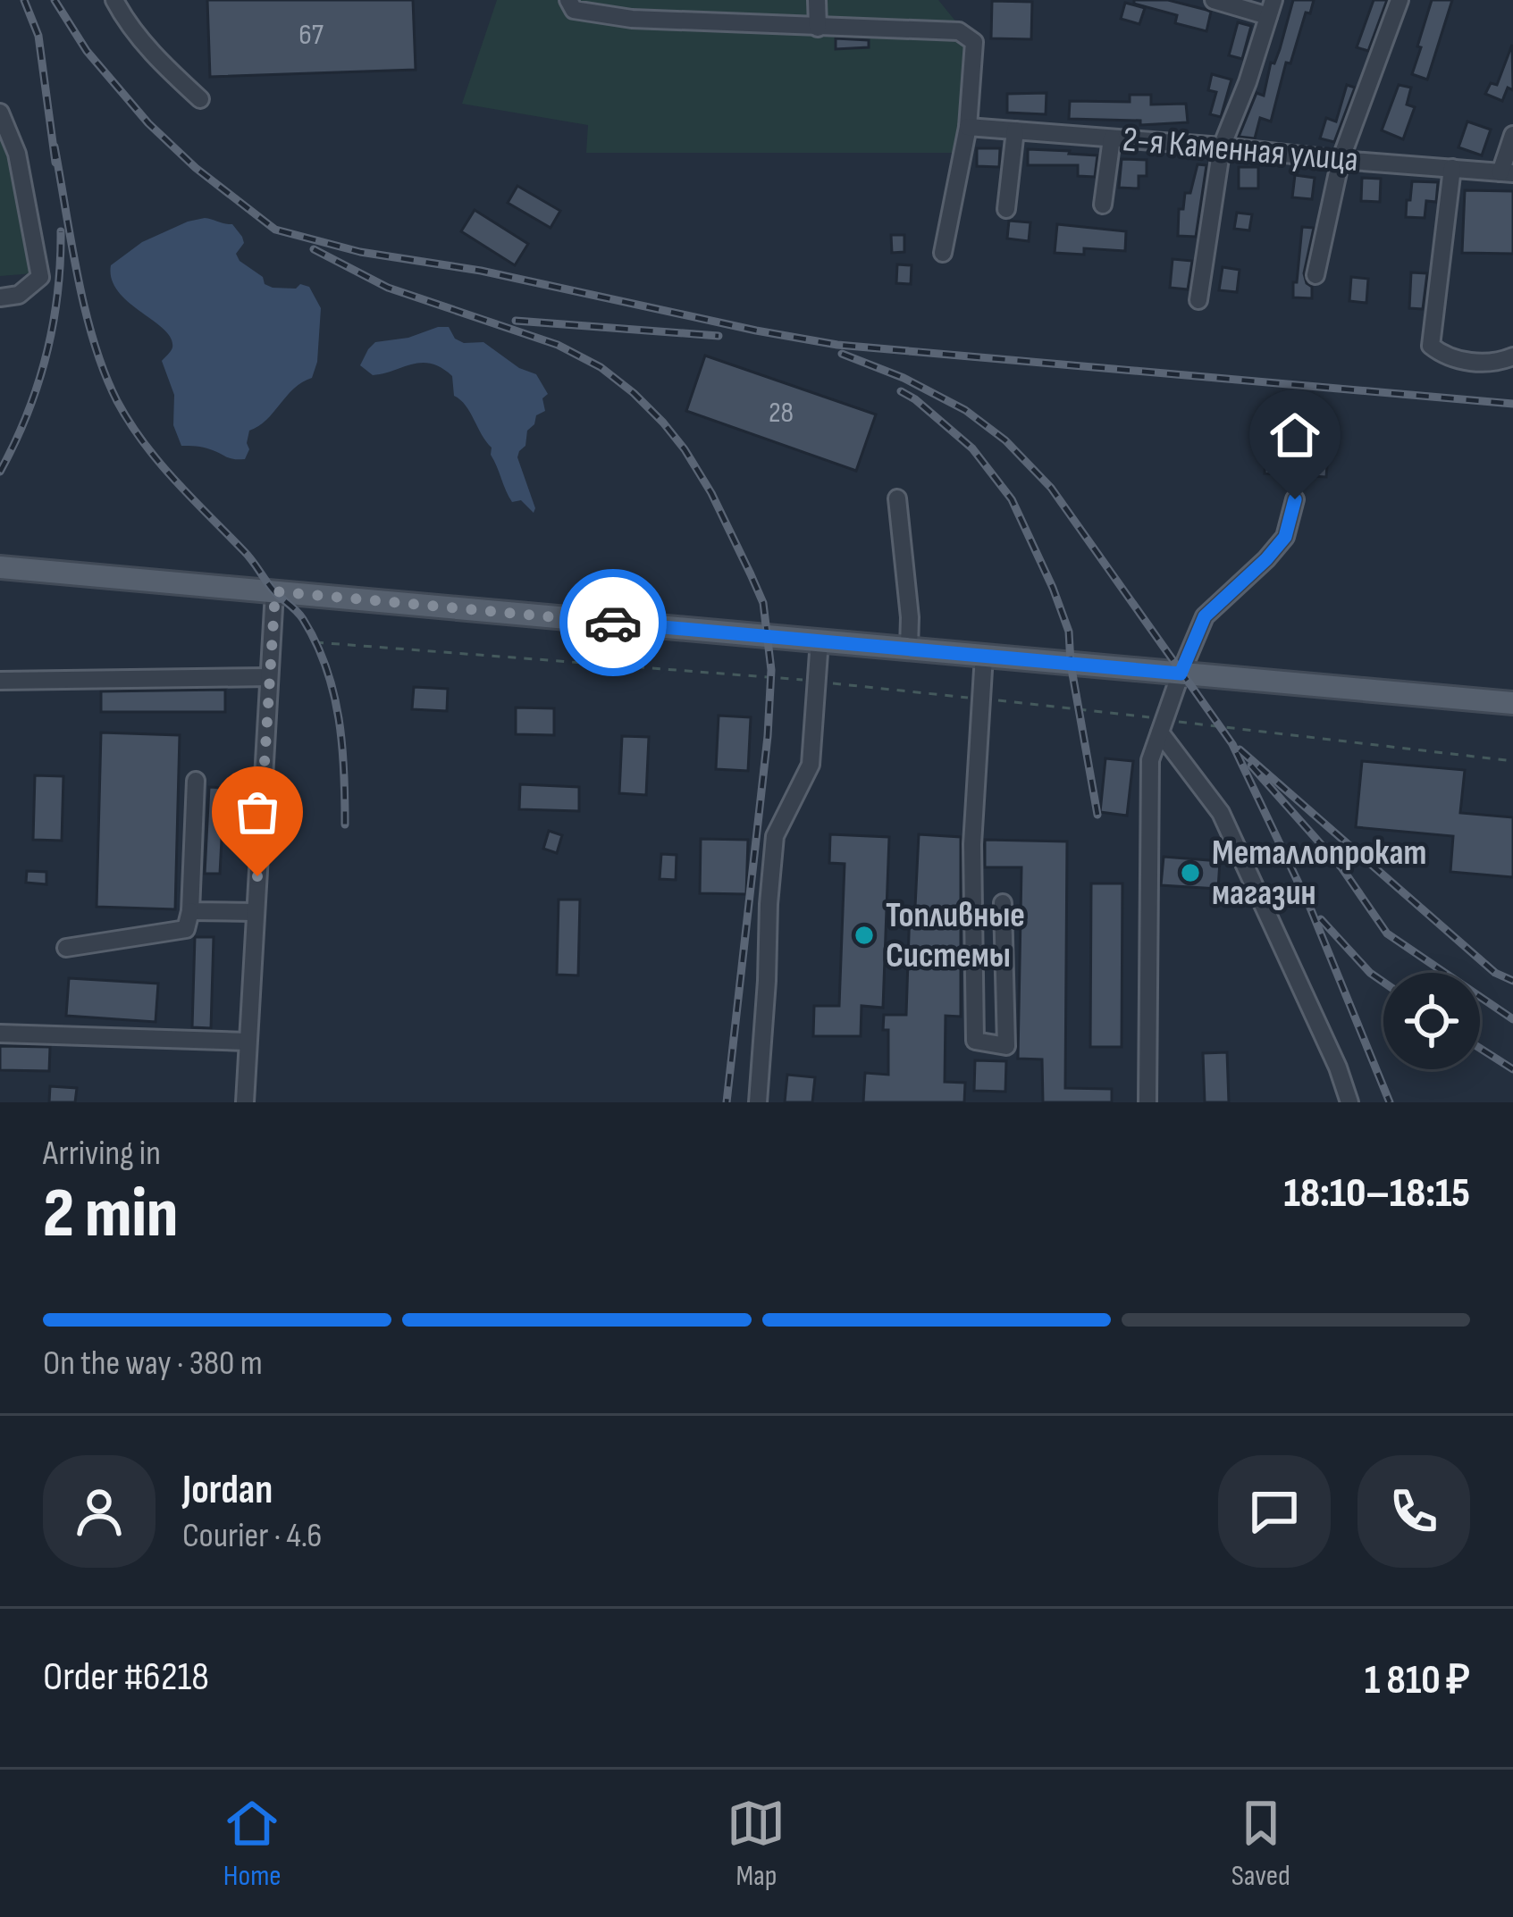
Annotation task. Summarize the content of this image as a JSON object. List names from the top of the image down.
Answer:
{
  "streets": {
    "street": ["2-я Каменная улица"]
  },
  "places": ["Металлопрокат магазин", "Топливные Системы"],
  "house_numbers": ["67", "28"],
  "page": {
    "heading": ["2 min", "Arriving in", "18:10–18:15"],
    "panel": [
      "Jordan",
      "Courier · 4.6",
      "Order #6218",
      "1 810 ₽"
    ],
    "bar": "On the way · 380 m",
    "tabs": ["Home", "Map", "Saved"]
  }
}
